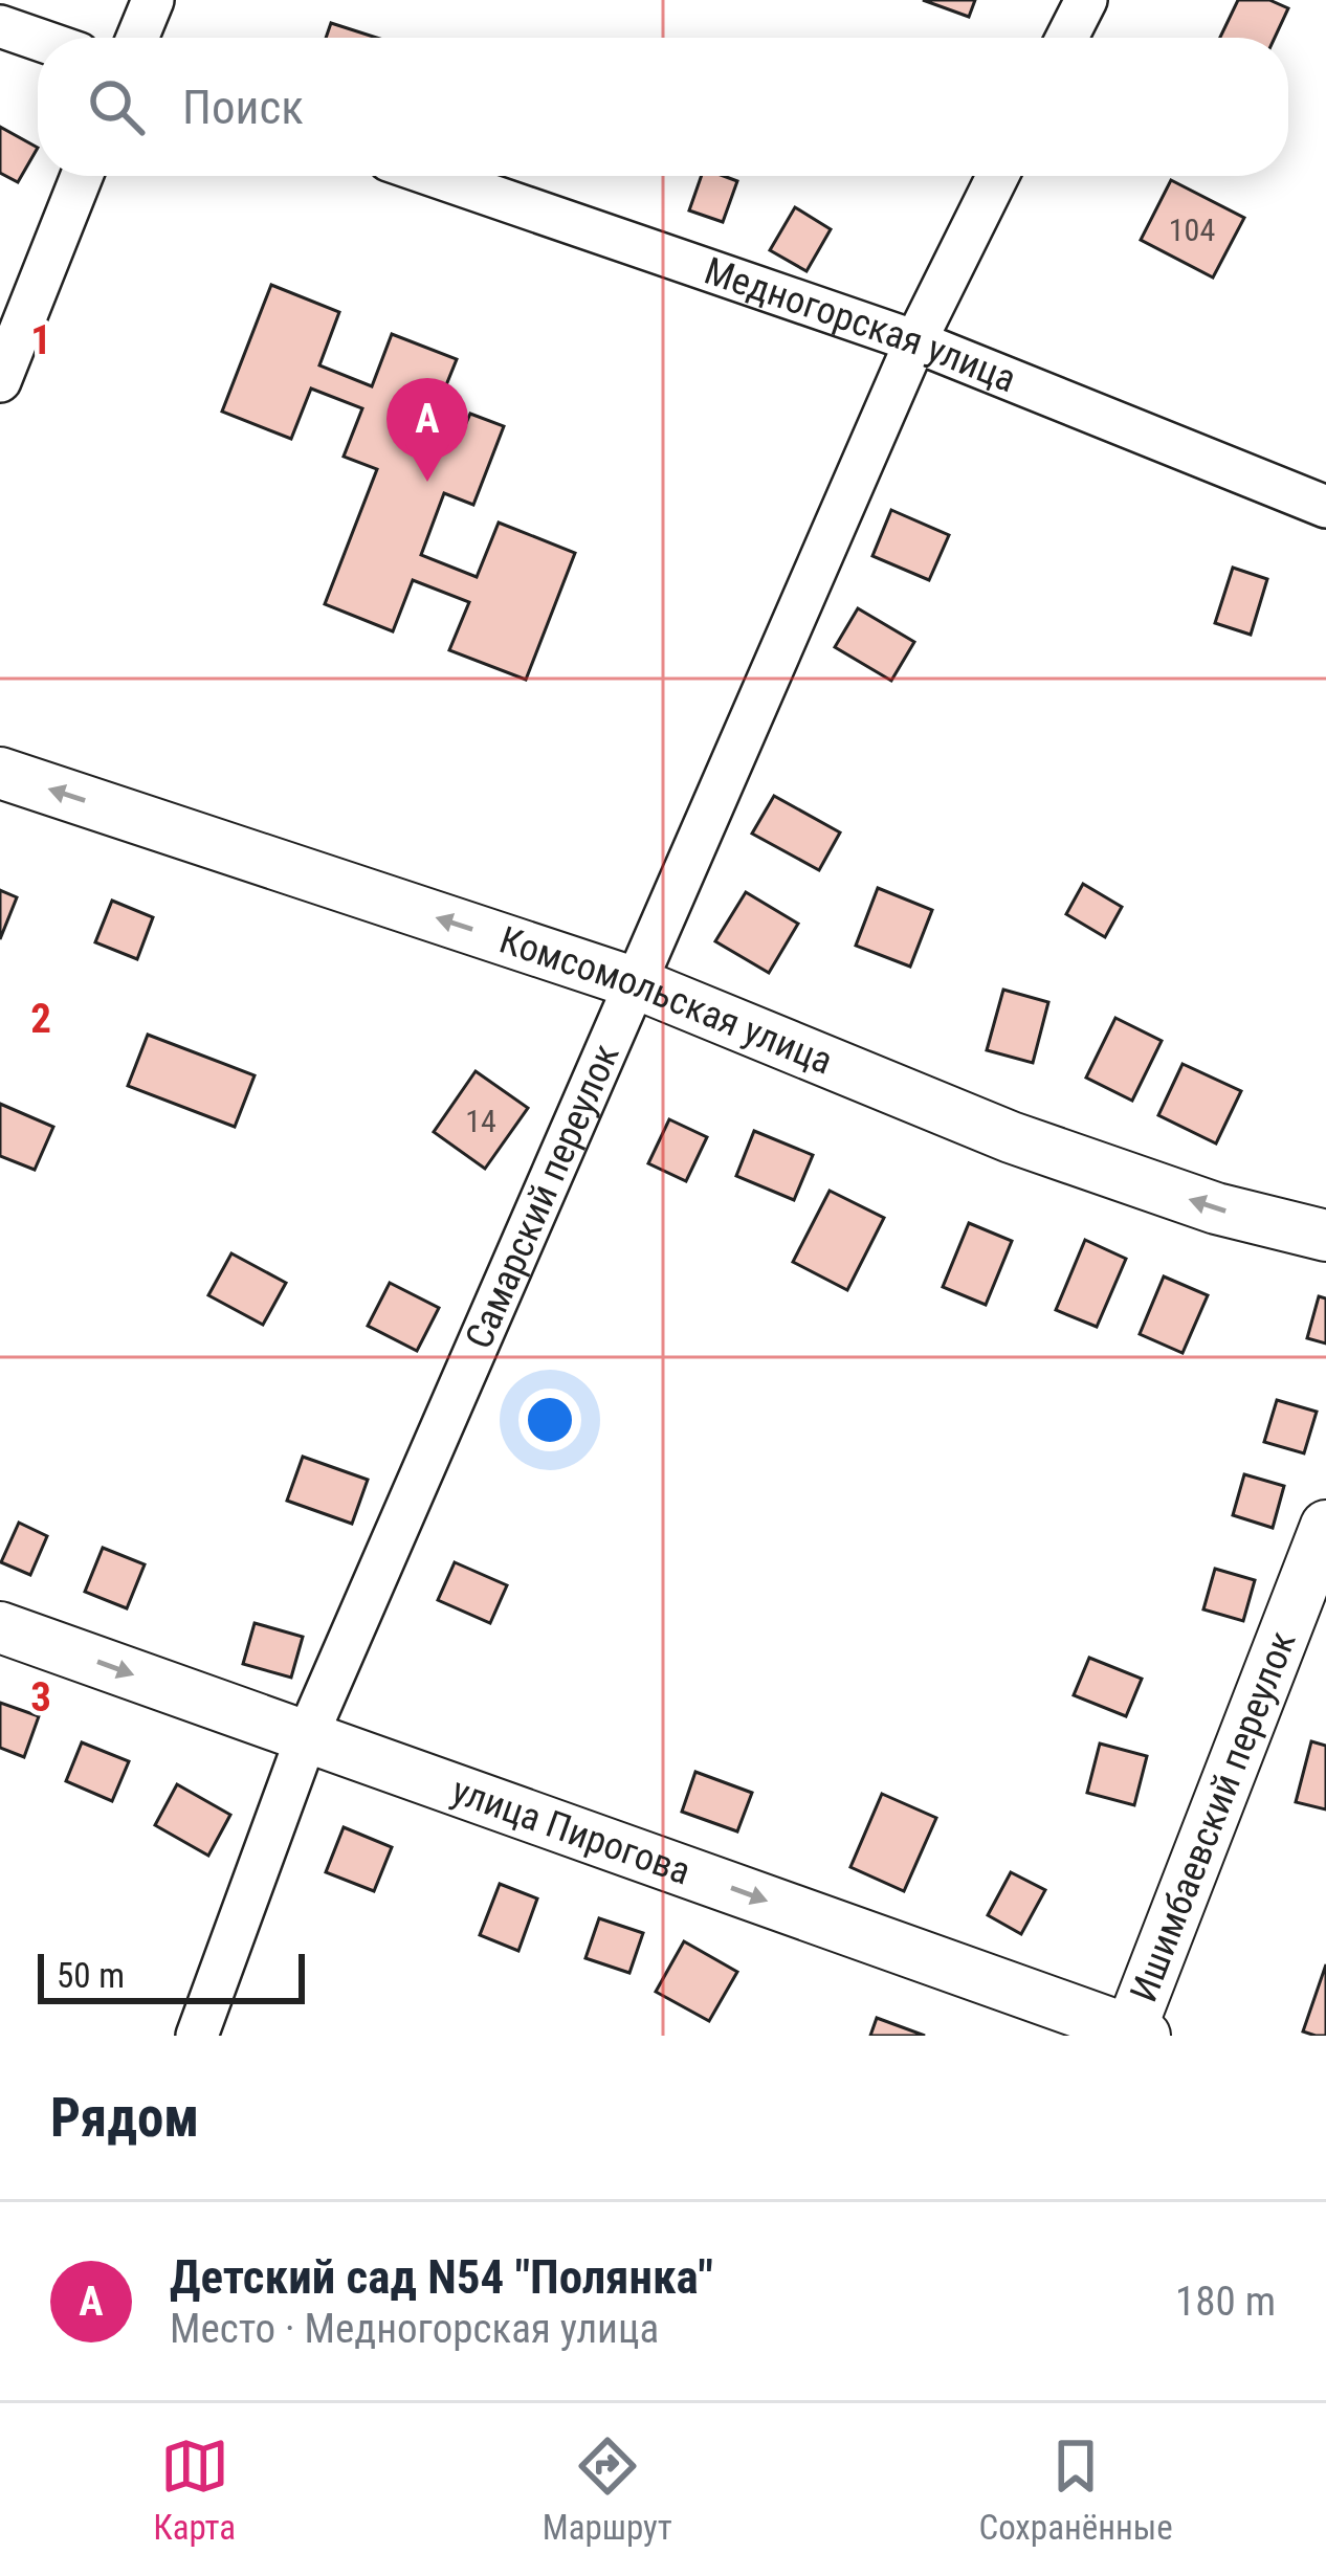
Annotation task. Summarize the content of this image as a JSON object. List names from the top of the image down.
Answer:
{
  "streets": {
    "main road": ["Комсомольская улица", "Ишимбаевский переулок", "улица Пирогова"],
    "street": ["Медногорская улица", "Самарский переулок"]
  },
  "crossings": [
    ["Медногорская улица", "Самарский переулок"],
    ["Комсомольская улица", "Самарский переулок"],
    ["Самарский переулок", "улица Пирогова"],
    ["Ишимбаевский переулок", "улица Пирогова"]
  ],
  "one_way": ["Комсомольская улица", "улица Пирогова"],
  "house_numbers": ["104", "14"],
  "scale_bar": "50 m",
  "page": {
    "search": "Поиск",
    "pins": "A",
    "scale": "50 m",
    "heading": "Рядом",
    "list": [
      {
        "mark": "A",
        "name": "Детский сад N54 \"Полянка\"",
        "note": "Место · Медногорская улица",
        "value": "180 m"
      }
    ],
    "nav": ["Карта", "Маршрут", "Сохранённые"]
  },
  "grid": {
    "rows": ["1", "2", "3"]
  }
}
